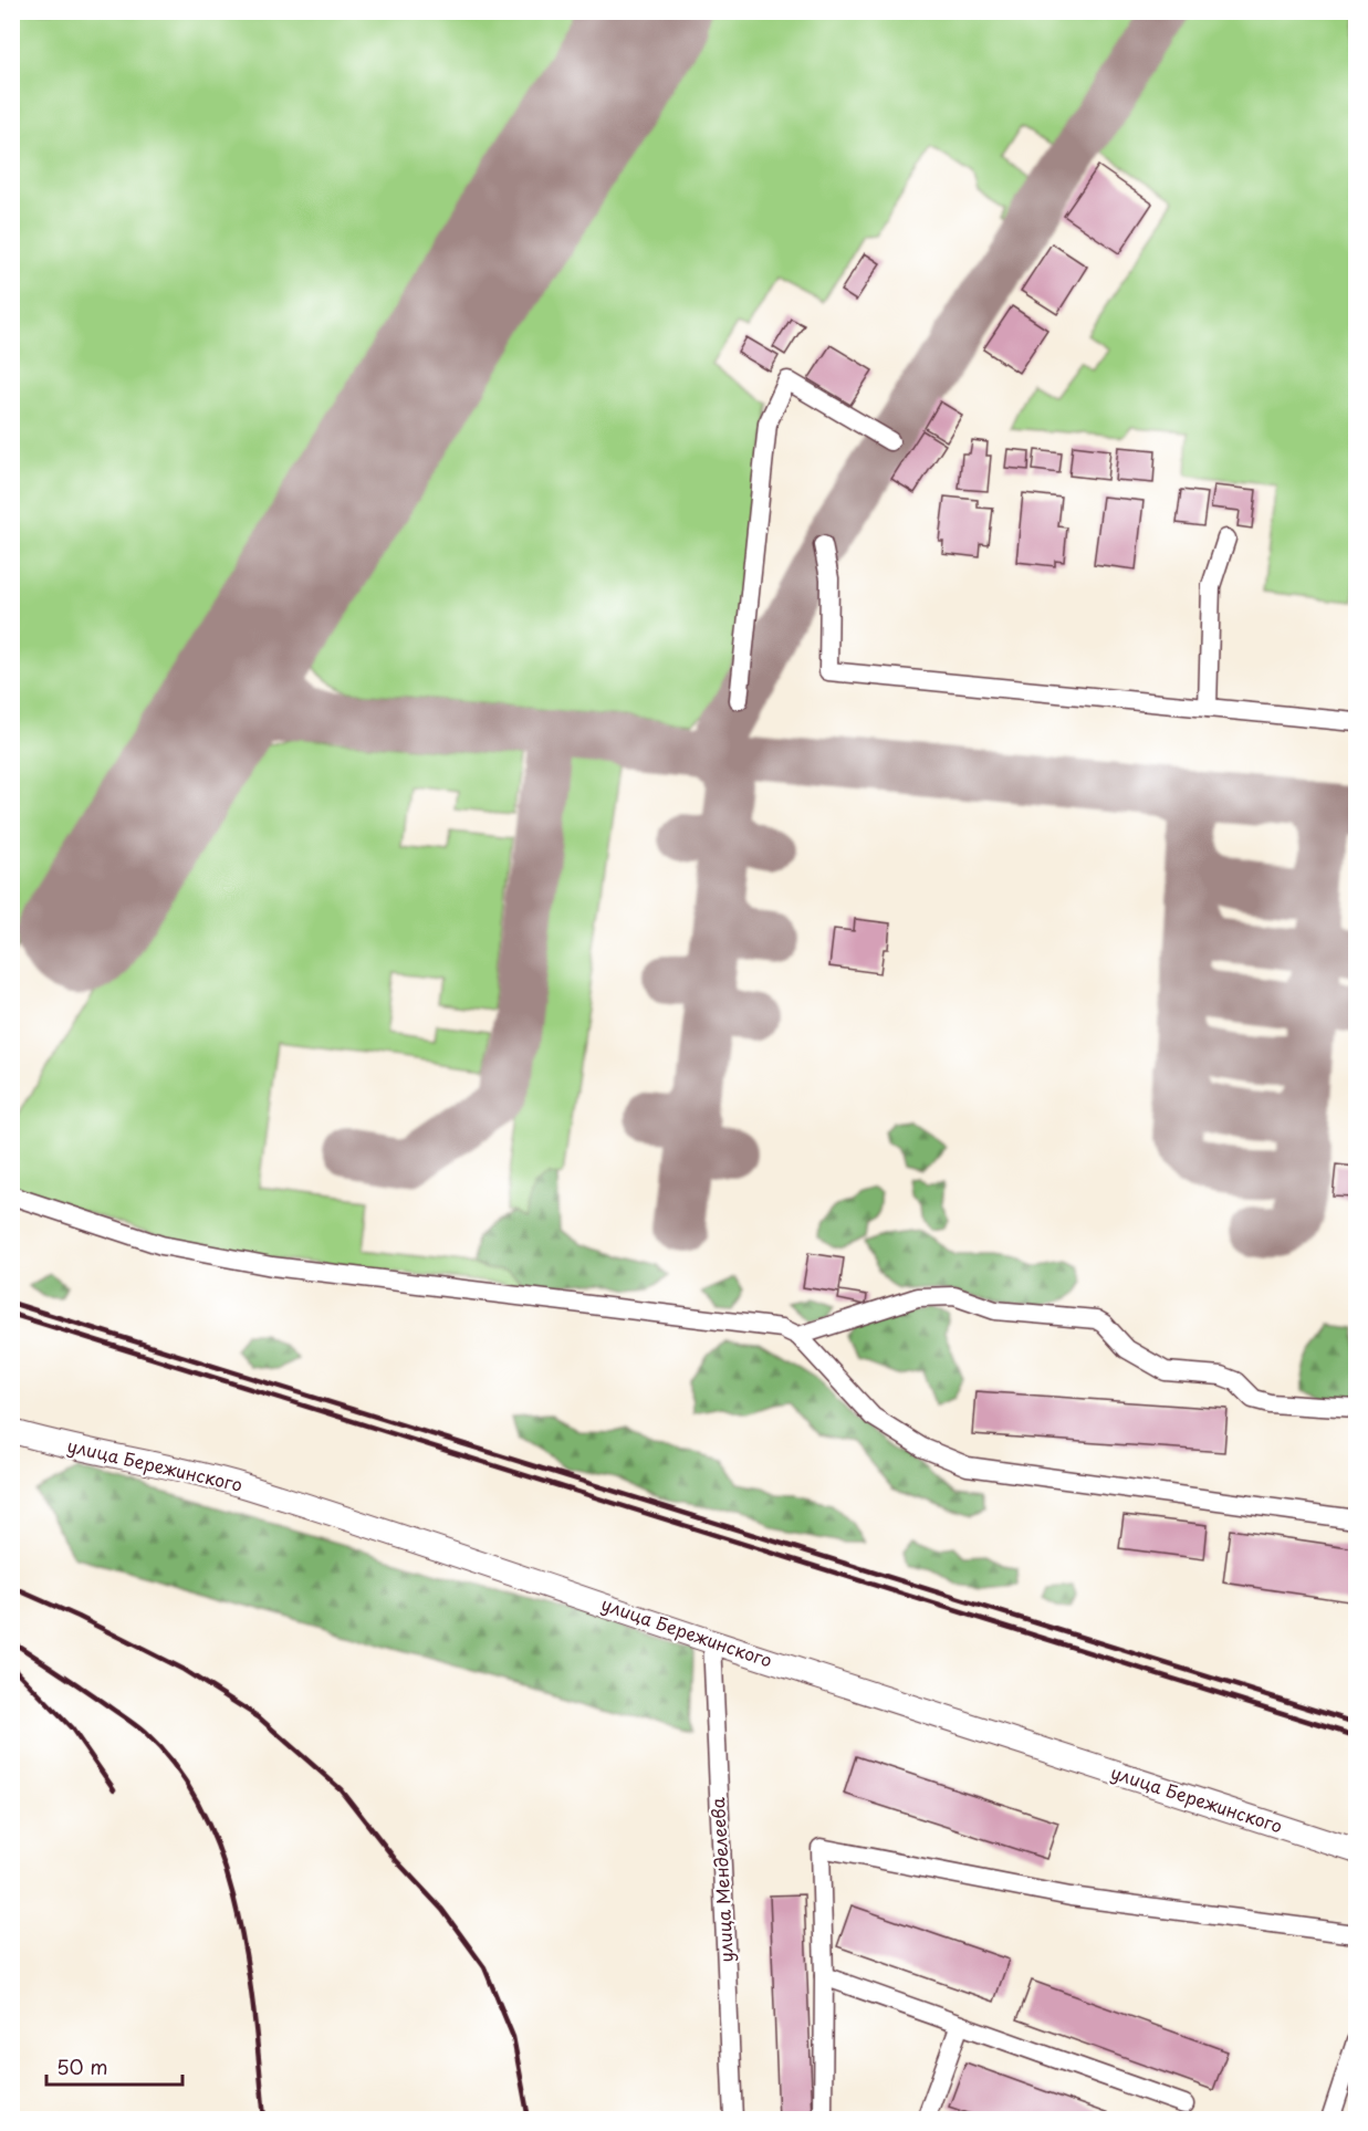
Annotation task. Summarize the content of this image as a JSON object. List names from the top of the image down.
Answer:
{
  "streets": {
    "main road": ["улица Бережинского"],
    "street": ["улица Менделеева"]
  },
  "crossings": [
    ["улица Бережинского", "улица Менделеева"]
  ],
  "scale_bar": "50 m"
}
